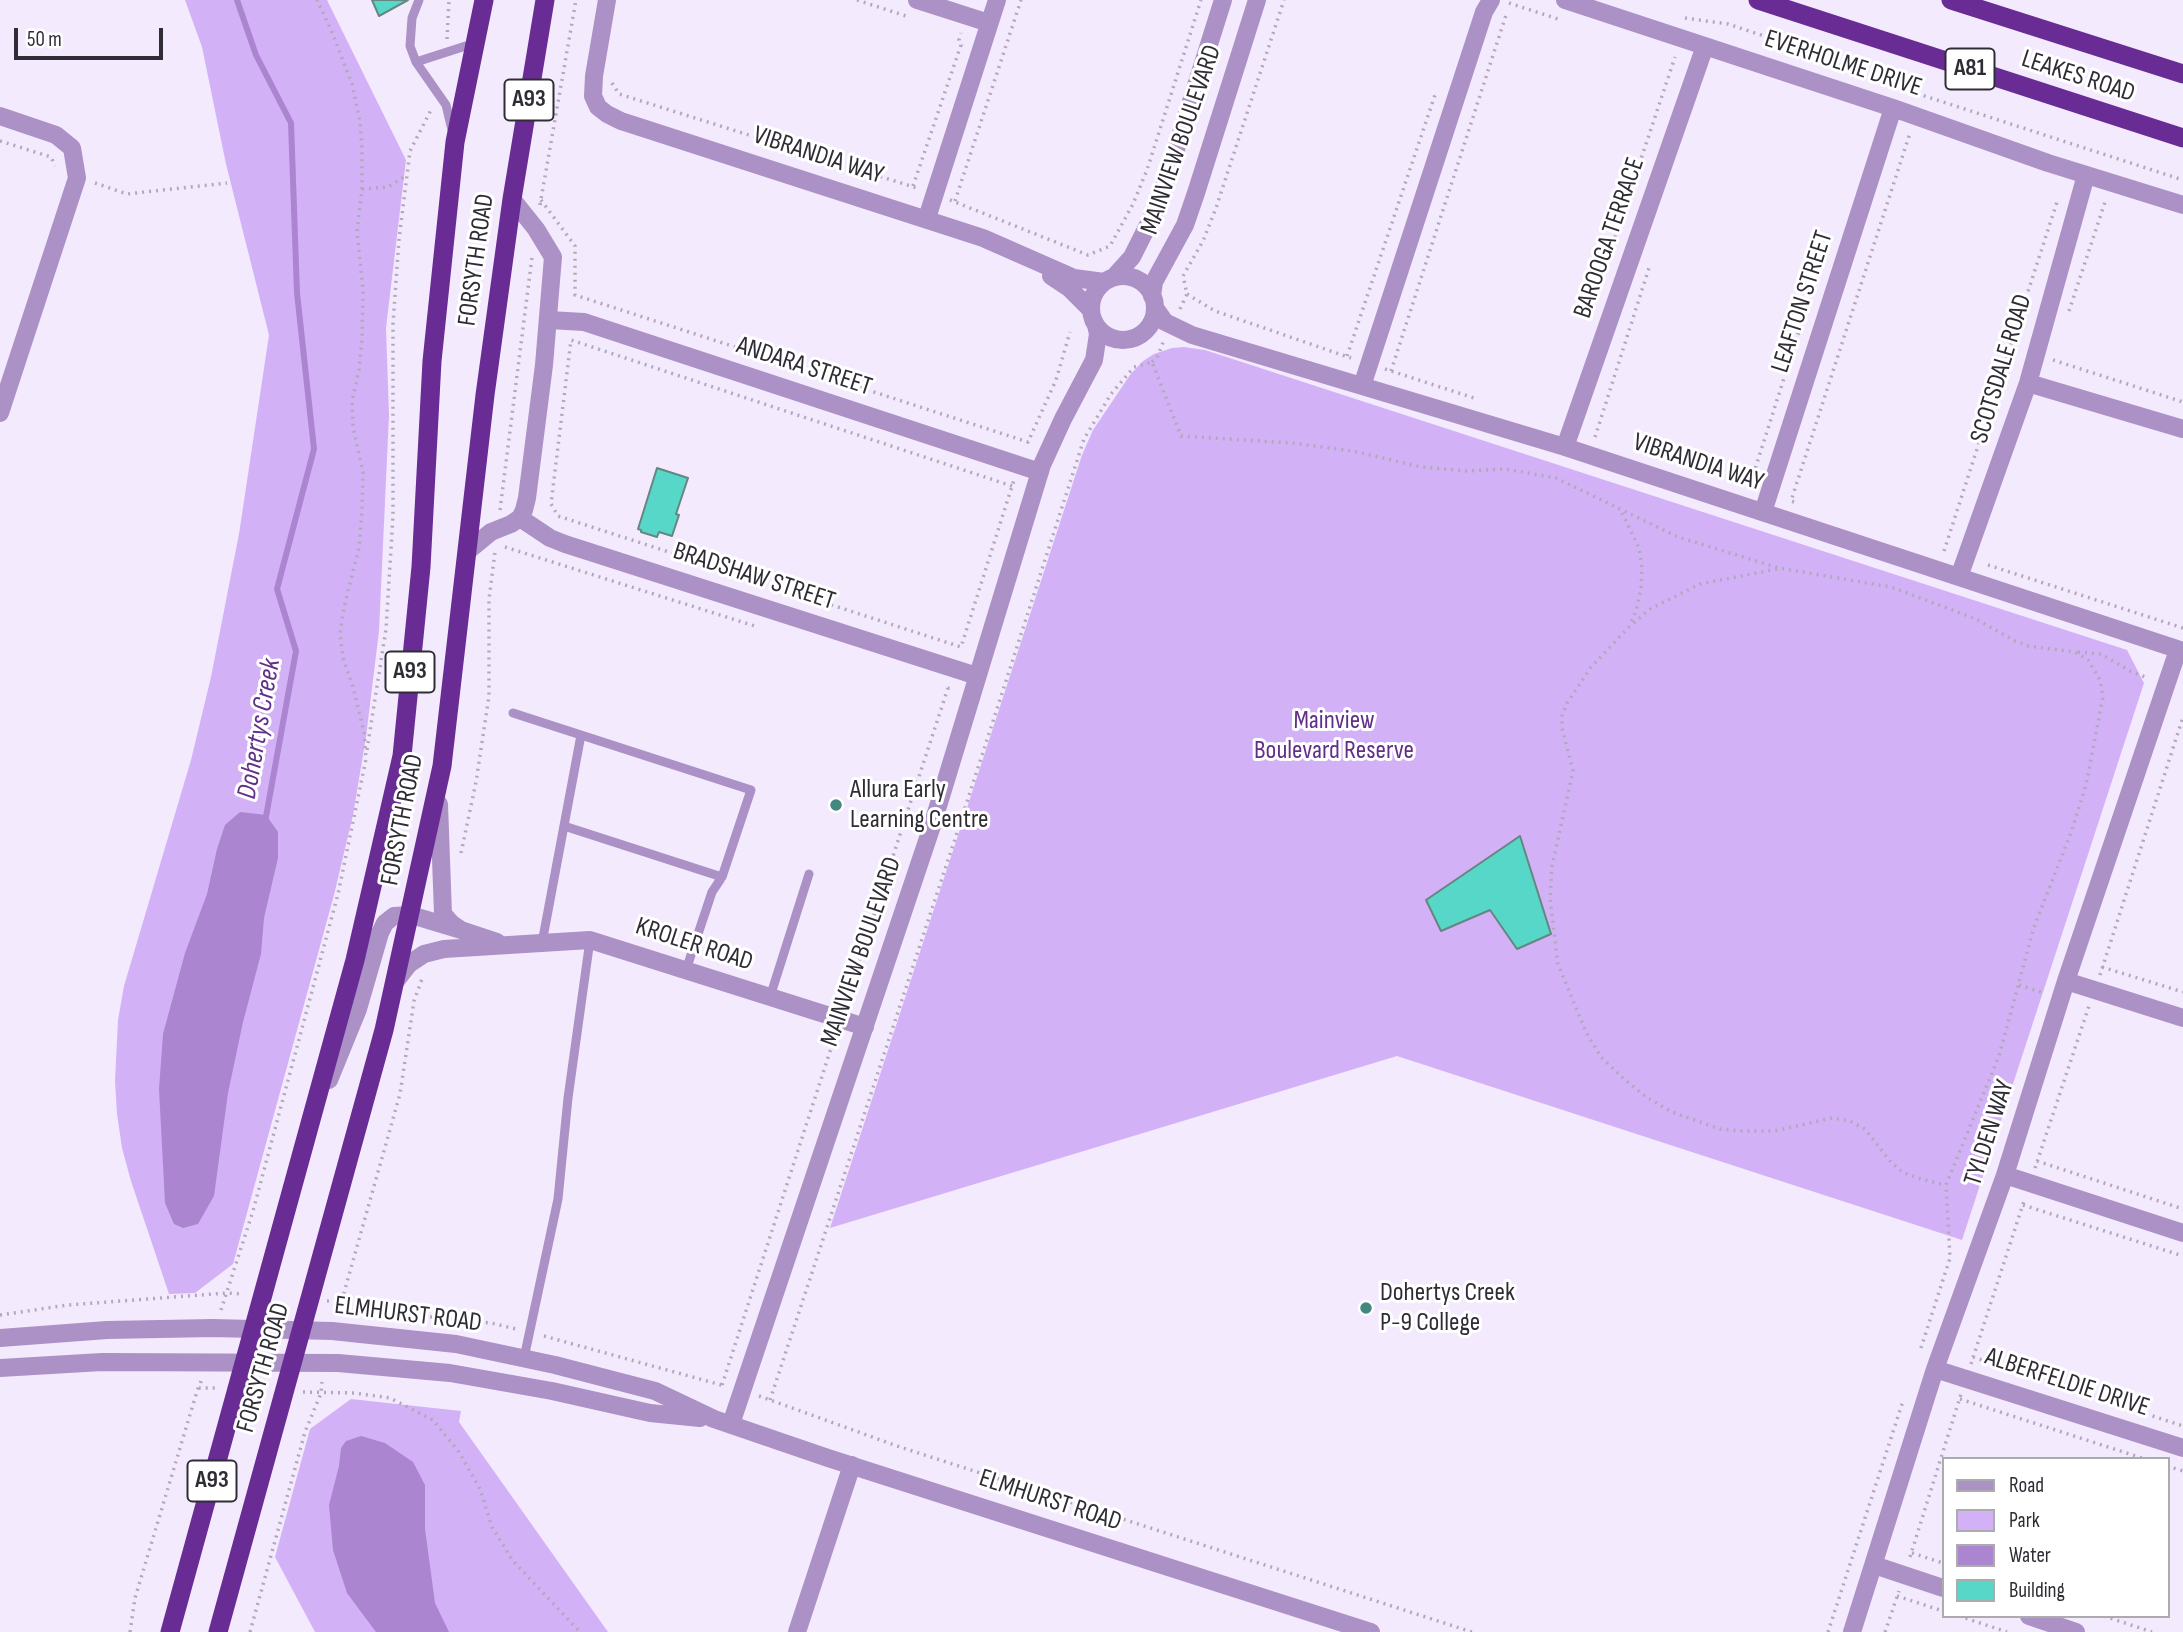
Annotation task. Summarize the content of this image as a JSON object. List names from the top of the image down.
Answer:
{
  "streets": {
    "highway": [
      "A81",
      "LEAKES ROAD",
      "A93",
      "FORSYTH ROAD"
    ],
    "street": [
      "EVERHOLME DRIVE",
      "MAINVIEW BOULEVARD",
      "VIBRANDIA WAY",
      "BAROOGA TERRACE",
      "LEAFTON STREET",
      "ANDARA STREET",
      "SCOTSDALE ROAD",
      "BRADSHAW STREET",
      "KROLER ROAD",
      "TYLDEN WAY",
      "ELMHURST ROAD",
      "ALBERFELDIE DRIVE"
    ]
  },
  "crossings": [
    ["EVERHOLME DRIVE", "BAROOGA TERRACE"],
    ["EVERHOLME DRIVE", "LEAFTON STREET"],
    ["EVERHOLME DRIVE", "SCOTSDALE ROAD"],
    ["MAINVIEW BOULEVARD", "VIBRANDIA WAY"],
    ["MAINVIEW BOULEVARD", "ANDARA STREET"],
    ["MAINVIEW BOULEVARD", "BRADSHAW STREET"],
    ["MAINVIEW BOULEVARD", "KROLER ROAD"],
    ["MAINVIEW BOULEVARD", "ELMHURST ROAD"],
    ["VIBRANDIA WAY", "BAROOGA TERRACE"],
    ["VIBRANDIA WAY", "LEAFTON STREET"],
    ["VIBRANDIA WAY", "SCOTSDALE ROAD"],
    ["VIBRANDIA WAY", "TYLDEN WAY"],
    ["FORSYTH ROAD", "KROLER ROAD"],
    ["FORSYTH ROAD", "ELMHURST ROAD"],
    ["TYLDEN WAY", "ALBERFELDIE DRIVE"]
  ],
  "water": ["Dohertys Creek"],
  "parks": ["Mainview Boulevard Reserve"],
  "places": ["Allura Early Learning Centre", "Dohertys Creek P-9 College"],
  "legend": [
    "Road",
    "Park",
    "Water",
    "Building"
  ],
  "scale_bar": "50 m"
}
